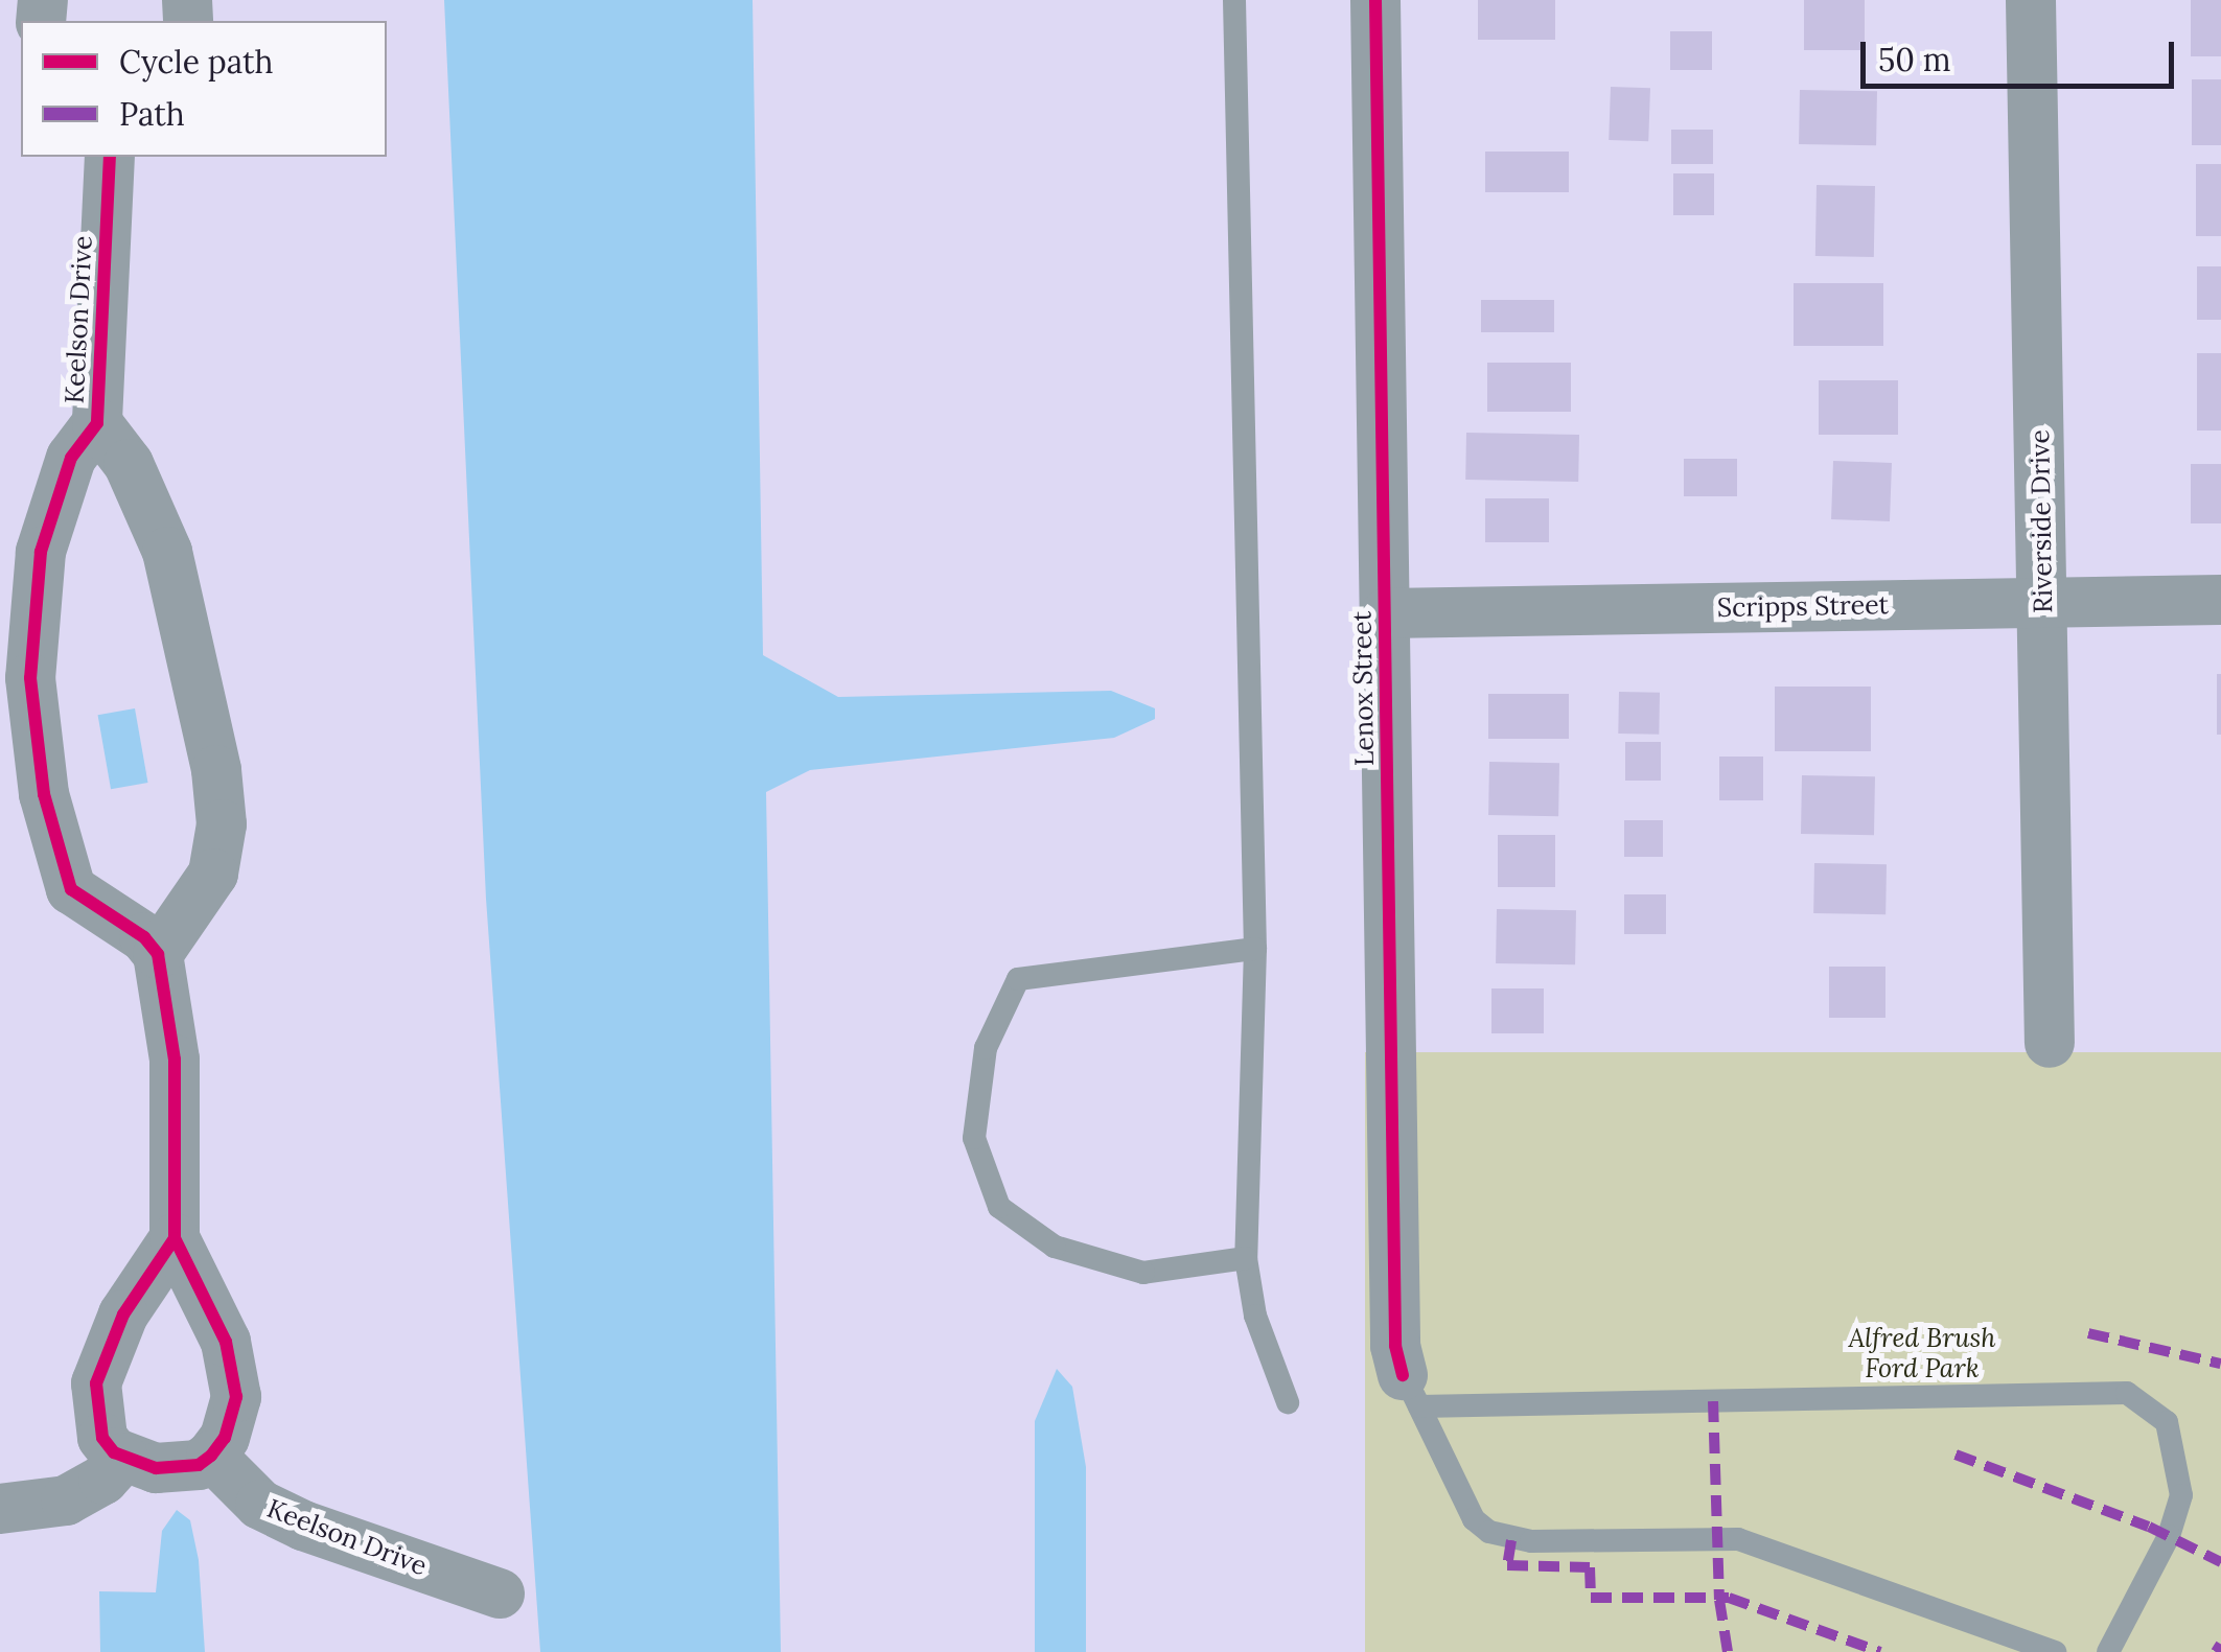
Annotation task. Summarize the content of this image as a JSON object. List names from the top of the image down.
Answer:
{
  "streets": {
    "street": [
      "Keelson Drive",
      "Riverside Drive",
      "Scripps Street",
      "Lenox Street"
    ]
  },
  "crossings": [
    ["Riverside Drive", "Scripps Street"],
    ["Scripps Street", "Lenox Street"]
  ],
  "parks": ["Alfred Brush Ford Park"],
  "legend": ["Cycle path", "Path"],
  "scale_bar": "50 m"
}
